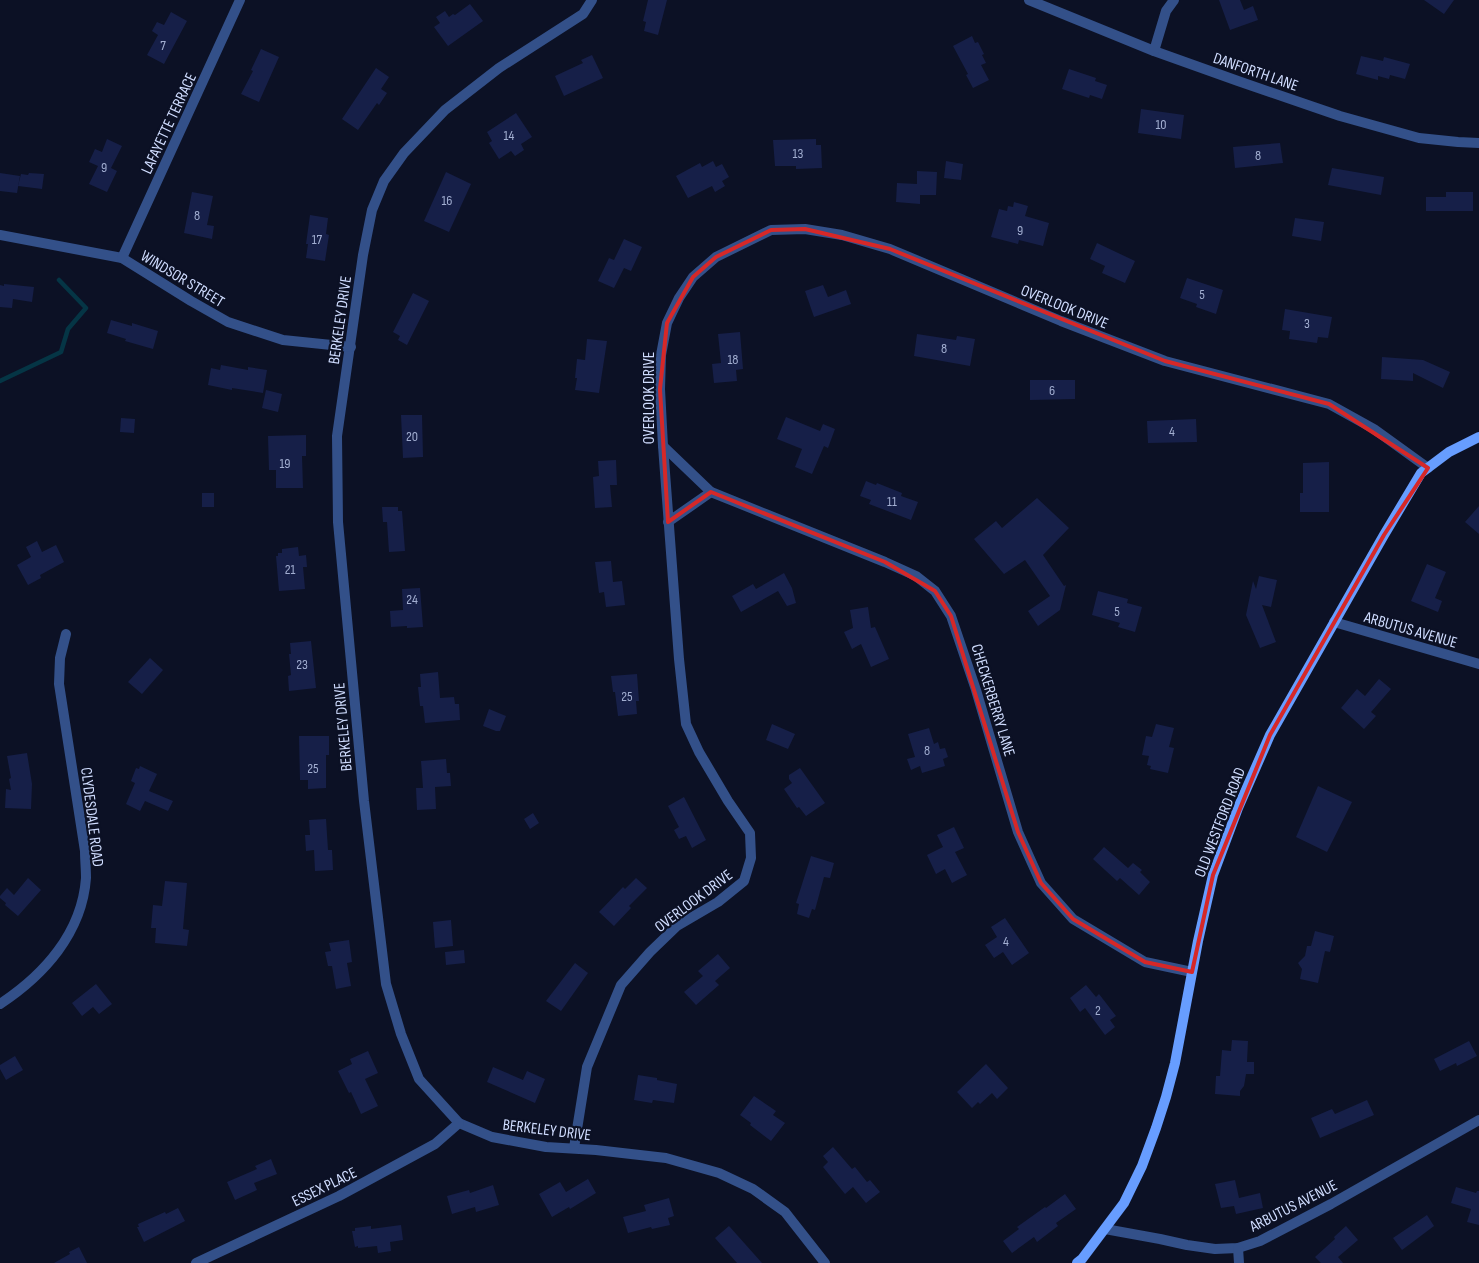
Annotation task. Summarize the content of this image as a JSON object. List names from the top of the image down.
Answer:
{
  "streets": {
    "main road": ["OLD WESTFORD ROAD"],
    "street": [
      "DANFORTH LANE",
      "LAFAYETTE TERRACE",
      "WINDSOR STREET",
      "OVERLOOK DRIVE",
      "BERKELEY DRIVE",
      "ARBUTUS AVENUE",
      "CHECKERBERRY LANE",
      "CLYDESDALE ROAD",
      "ESSEX PLACE"
    ]
  },
  "crossings": [
    ["LAFAYETTE TERRACE", "WINDSOR STREET"],
    ["WINDSOR STREET", "BERKELEY DRIVE"],
    ["OVERLOOK DRIVE", "BERKELEY DRIVE"],
    ["OVERLOOK DRIVE", "CHECKERBERRY LANE"],
    ["OVERLOOK DRIVE", "OLD WESTFORD ROAD"],
    ["BERKELEY DRIVE", "ESSEX PLACE"],
    ["ARBUTUS AVENUE", "OLD WESTFORD ROAD"],
    ["CHECKERBERRY LANE", "OLD WESTFORD ROAD"]
  ],
  "house_numbers": [
    "7",
    "10",
    "14",
    "13",
    "8",
    "9",
    "16",
    "8",
    "9",
    "17",
    "5",
    "3",
    "8",
    "18",
    "6",
    "4",
    "20",
    "19",
    "11",
    "21",
    "24",
    "5",
    "23",
    "25",
    "8",
    "25",
    "4",
    "2"
  ]
}
